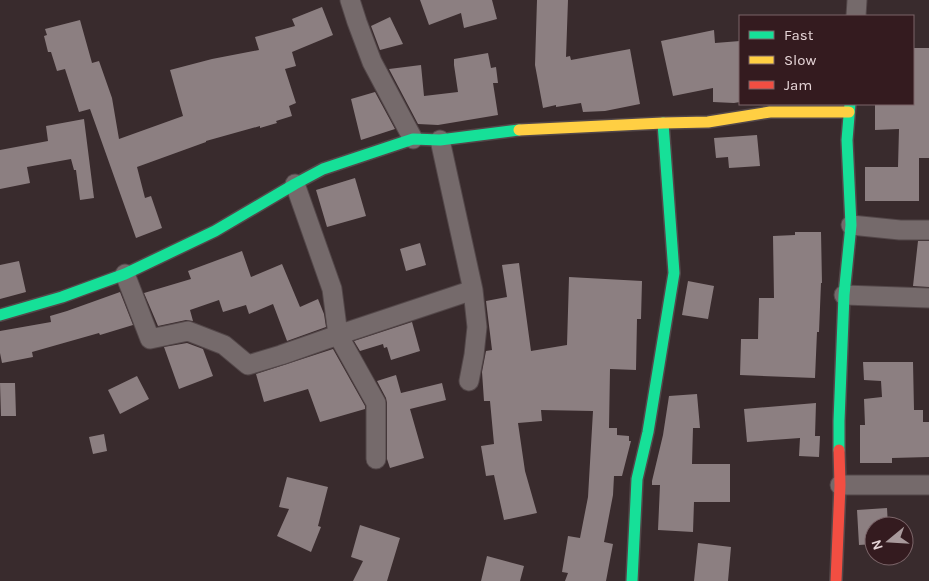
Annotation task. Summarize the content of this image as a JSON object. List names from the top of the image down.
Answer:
{
  "legend": ["Fast", "Slow", "Jam"],
  "north": "left"
}
